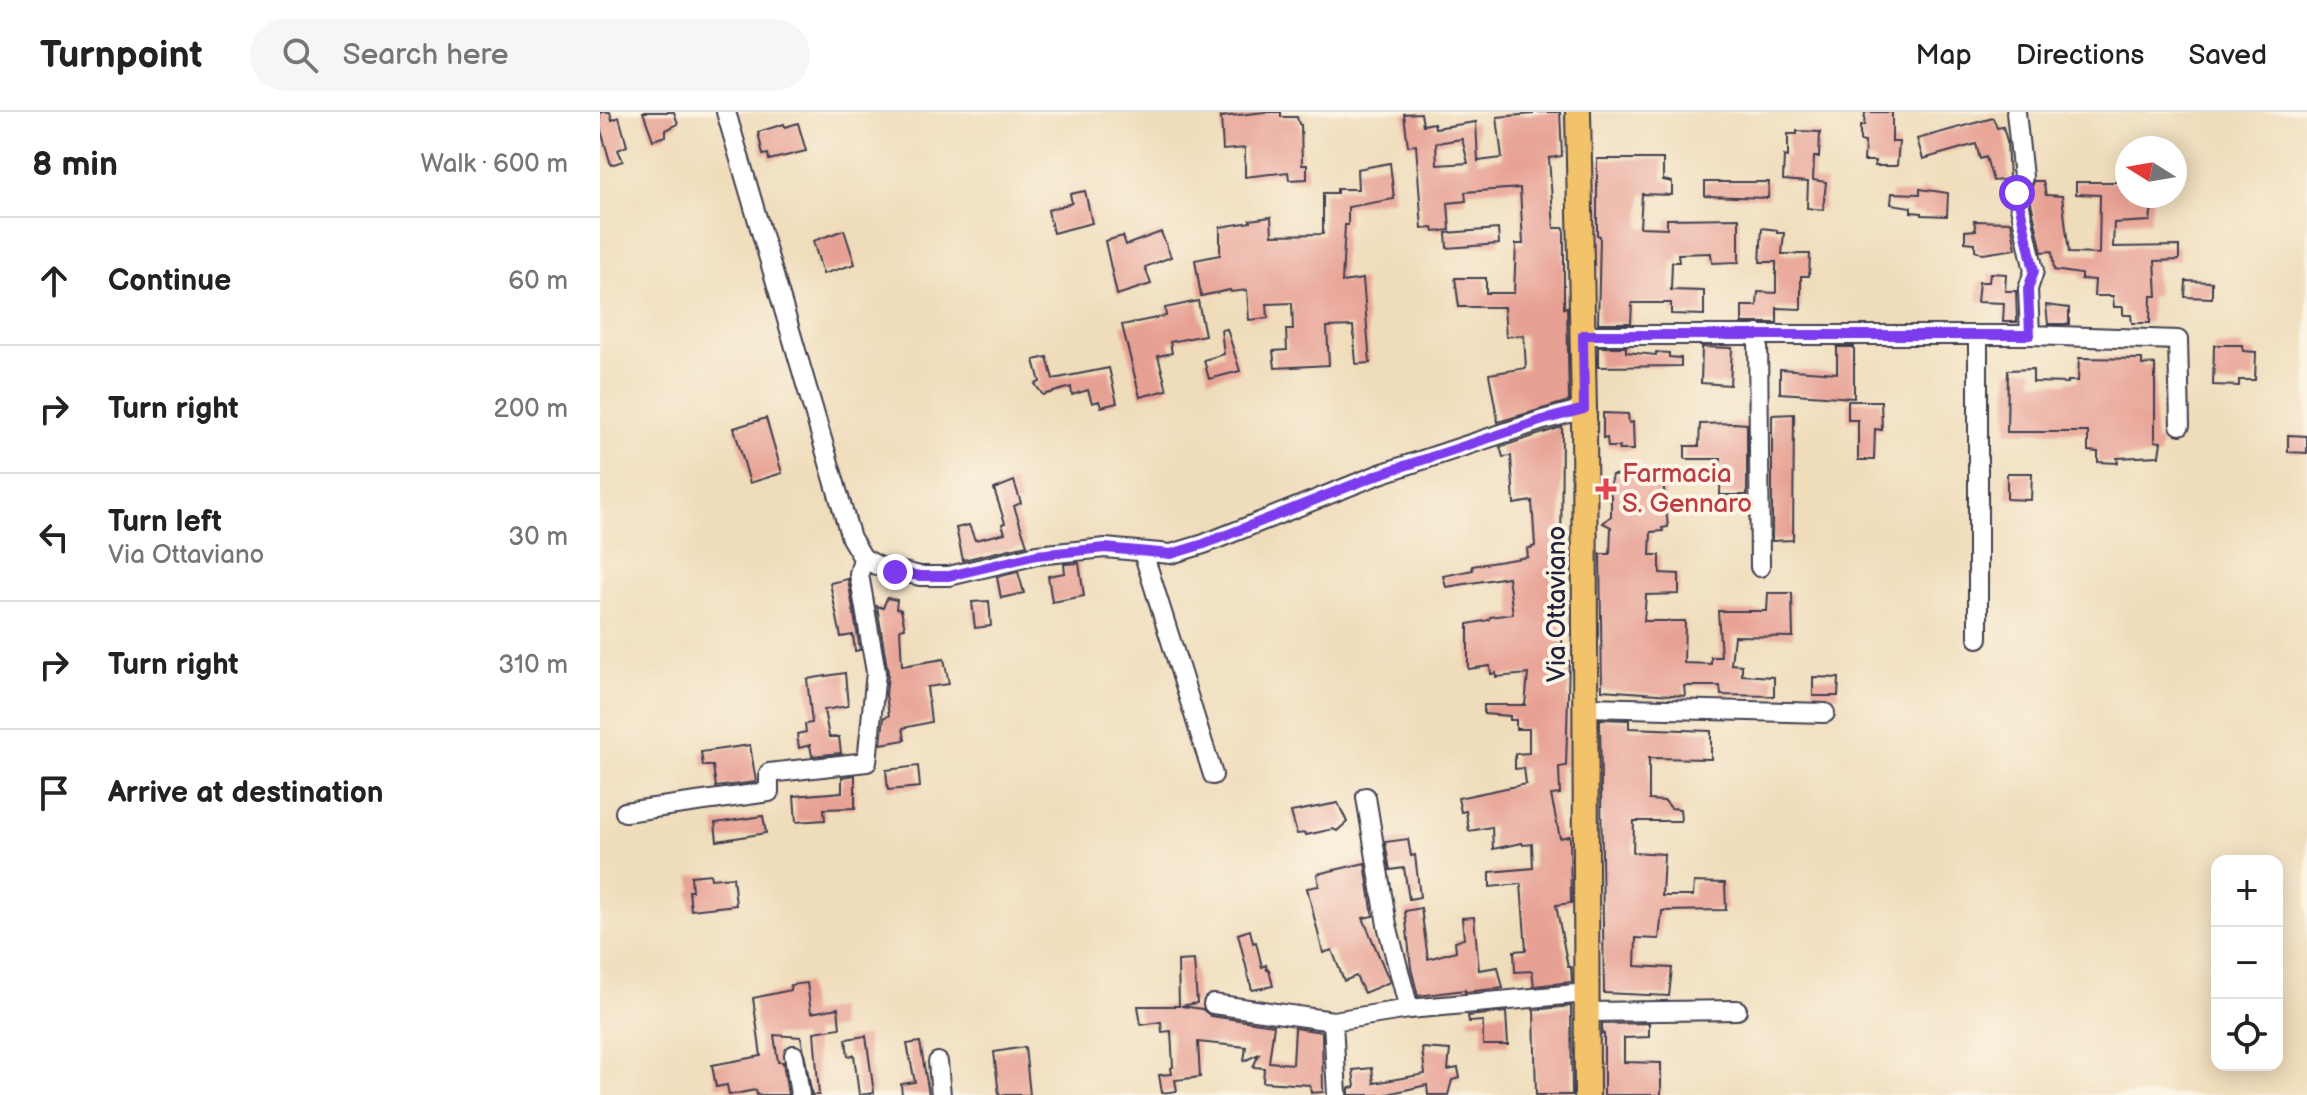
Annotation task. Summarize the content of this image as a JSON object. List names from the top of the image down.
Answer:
{
  "streets": {
    "main road": ["Via Ottaviano"]
  },
  "places": {
    "health": ["Farmacia S. Gennaro"]
  },
  "north": "left",
  "page": {
    "header": "Turnpoint",
    "search": "Search here",
    "nav": ["Map", "Directions", "Saved"],
    "heading": ["8 min", "Walk · 600 m"],
    "list": [
      ["Continue", "60 m"],
      ["Turn right", "200 m"],
      ["Turn left", "Via Ottaviano", "30 m"],
      ["Turn right", "310 m"],
      "Arrive at destination"
    ],
    "map_buttons": ["+", "−"]
  }
}
